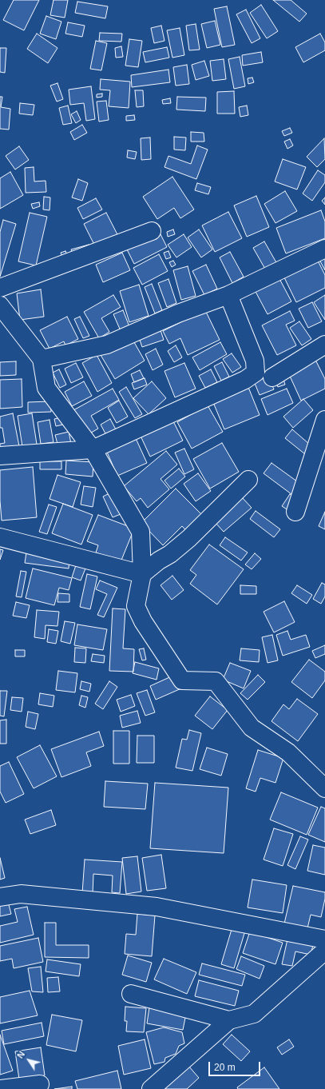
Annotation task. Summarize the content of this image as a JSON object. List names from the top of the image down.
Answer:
{
  "scale_bar": "20 m",
  "north": "top left"
}
